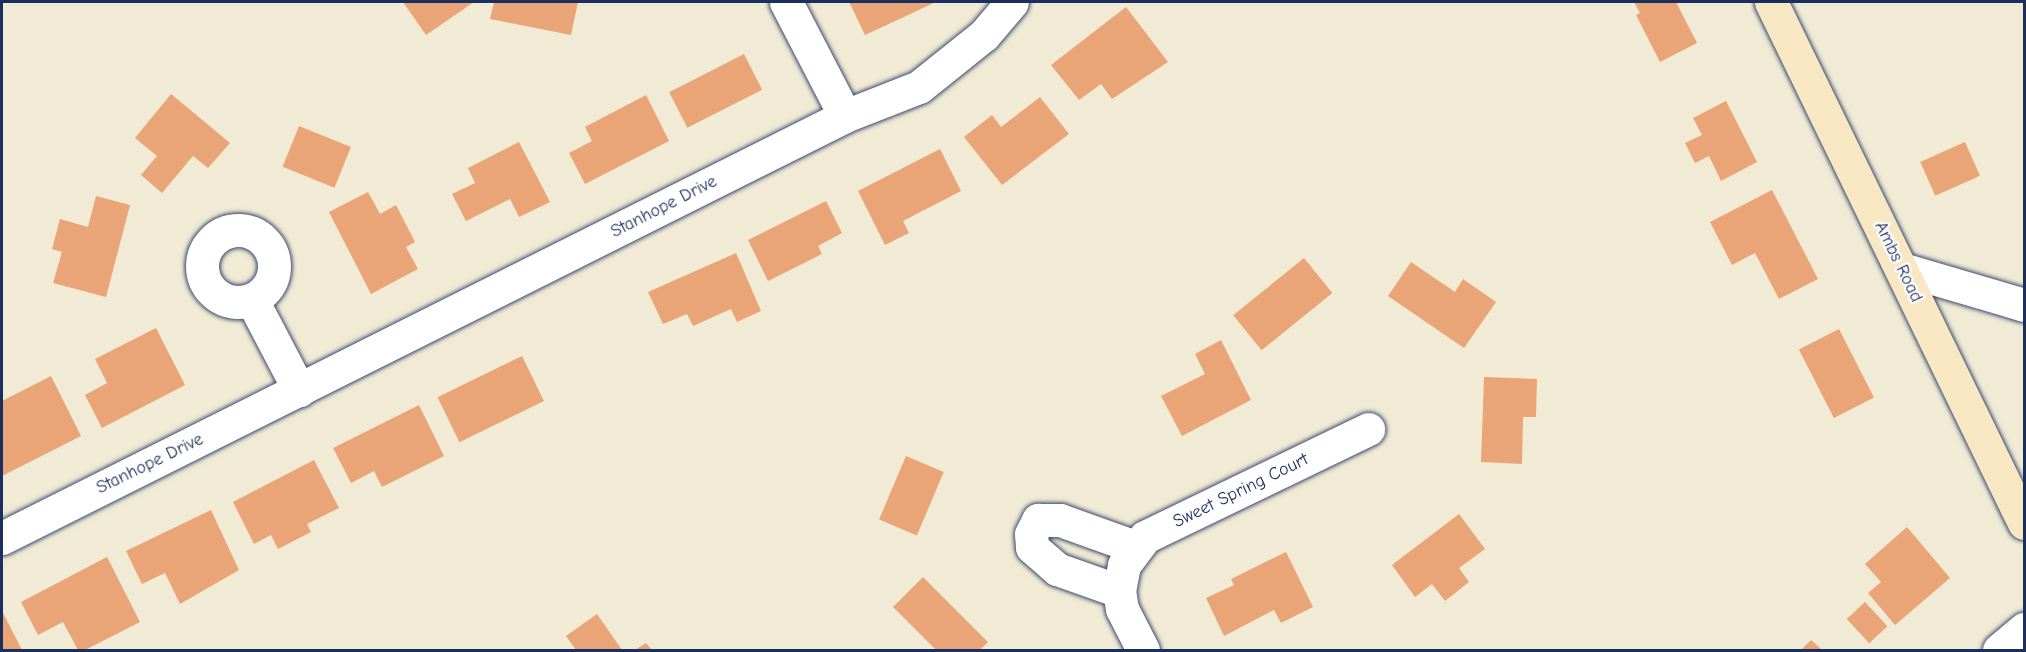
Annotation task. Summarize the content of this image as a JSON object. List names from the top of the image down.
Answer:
{
  "streets": {
    "street": ["Stanhope Drive", "Ambs Road", "Sweet Spring Court"]
  }
}
